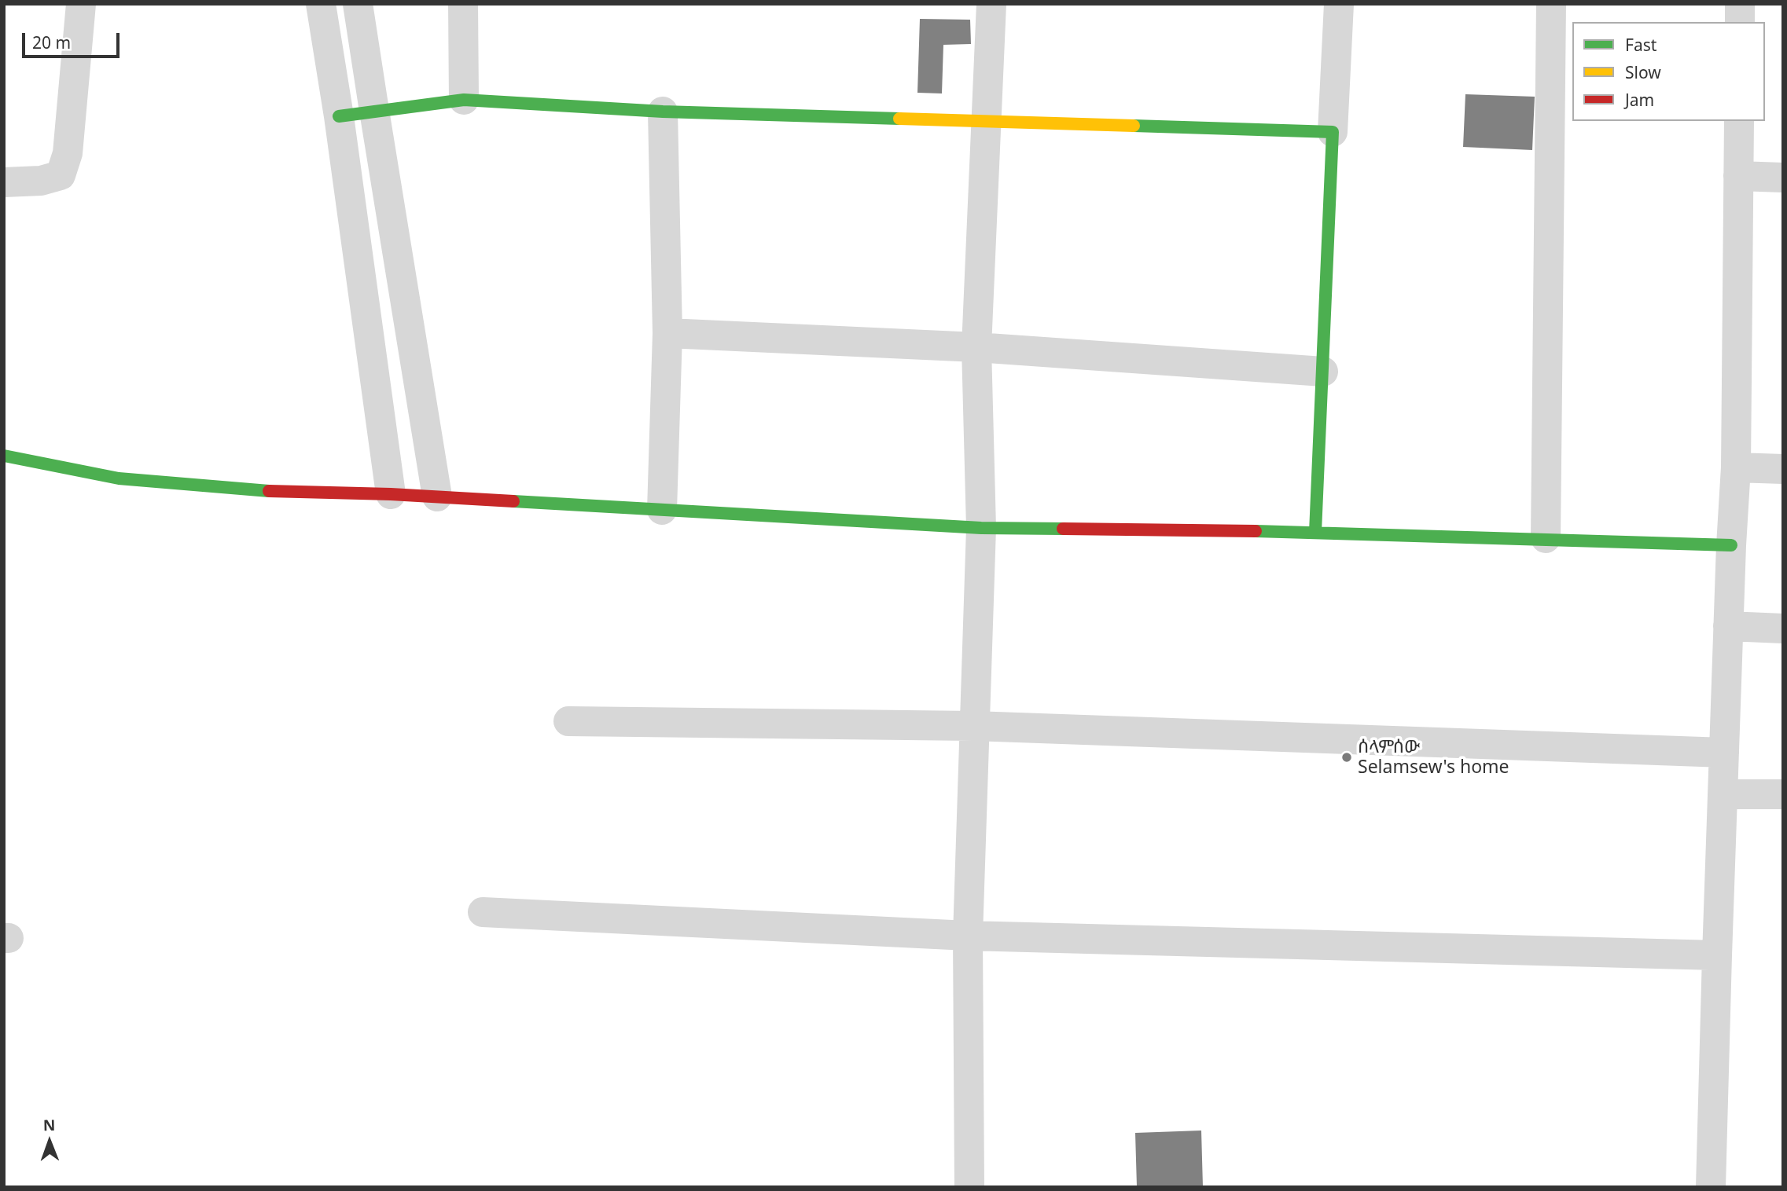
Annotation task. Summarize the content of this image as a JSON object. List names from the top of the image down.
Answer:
{
  "places": ["ሰላምሰው Selamsew's home"],
  "legend": ["Fast", "Slow", "Jam"],
  "scale_bar": "20 m",
  "north": "top"
}
